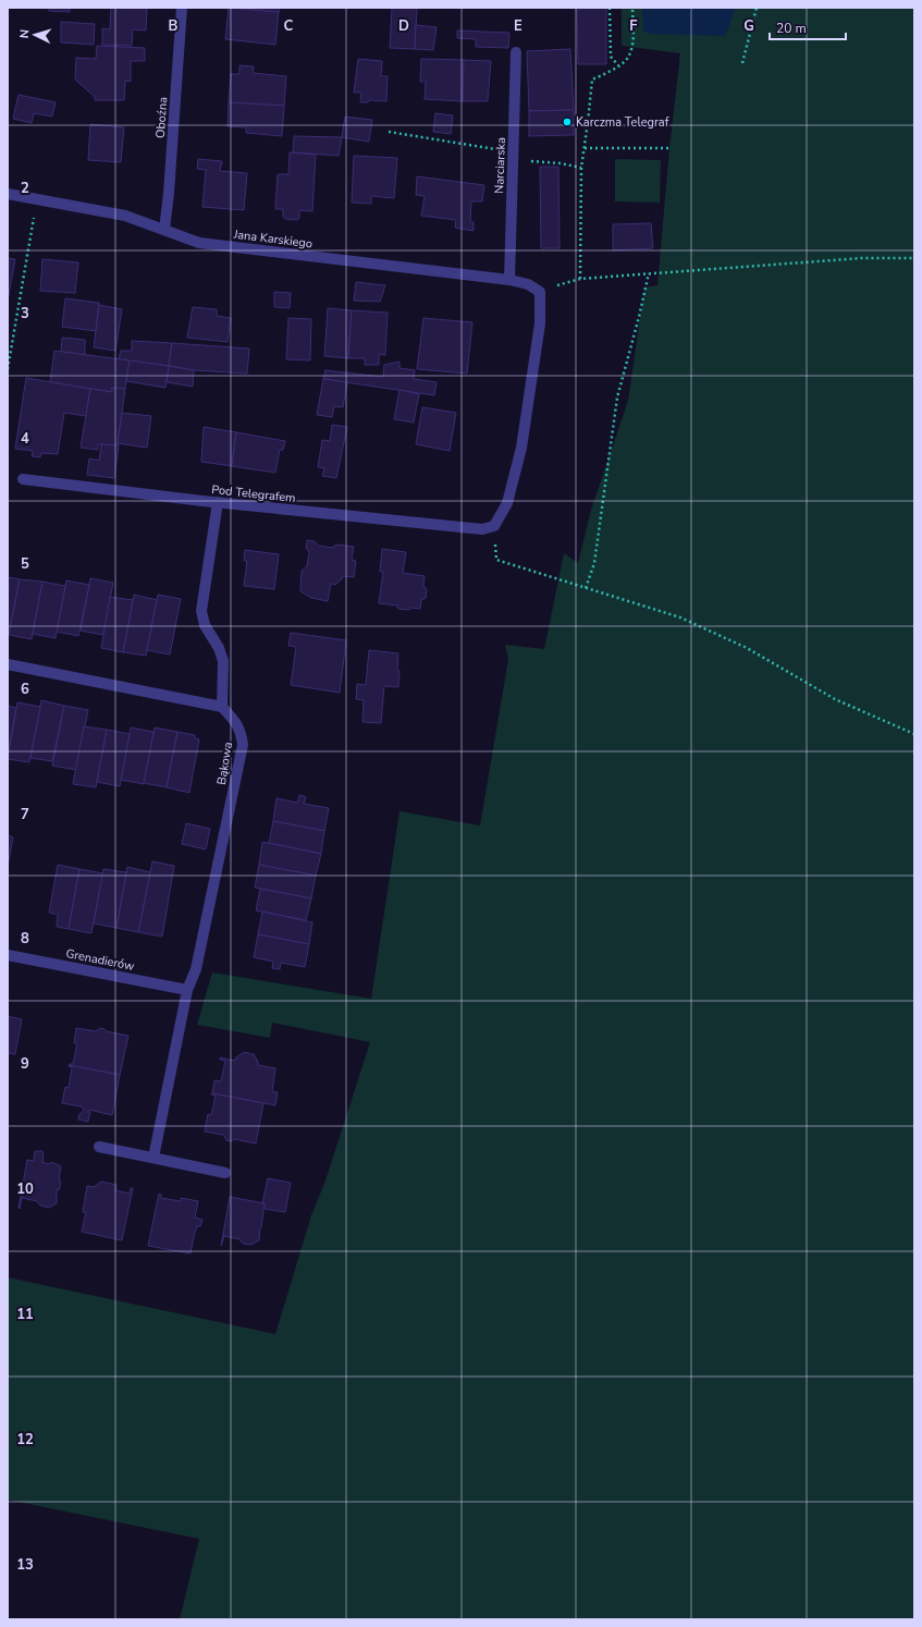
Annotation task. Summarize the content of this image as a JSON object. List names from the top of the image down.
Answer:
{
  "streets": {
    "street": [
      "Oboźna",
      "Narciarska",
      "Jana Karskiego",
      "Pod Telegrafem",
      "Bąkowa",
      "Grenadierów"
    ]
  },
  "crossings": [
    ["Oboźna", "Jana Karskiego"],
    ["Narciarska", "Jana Karskiego"],
    ["Bąkowa", "Grenadierów"]
  ],
  "places": ["Karczma Telegraf"],
  "scale_bar": "20 m",
  "north": "left",
  "grid": {
    "columns": [
      "B",
      "C",
      "D",
      "E",
      "F",
      "G"
    ],
    "rows": [
      "2",
      "3",
      "4",
      "5",
      "6",
      "7",
      "8",
      "9",
      "10",
      "11",
      "12",
      "13"
    ]
  }
}
